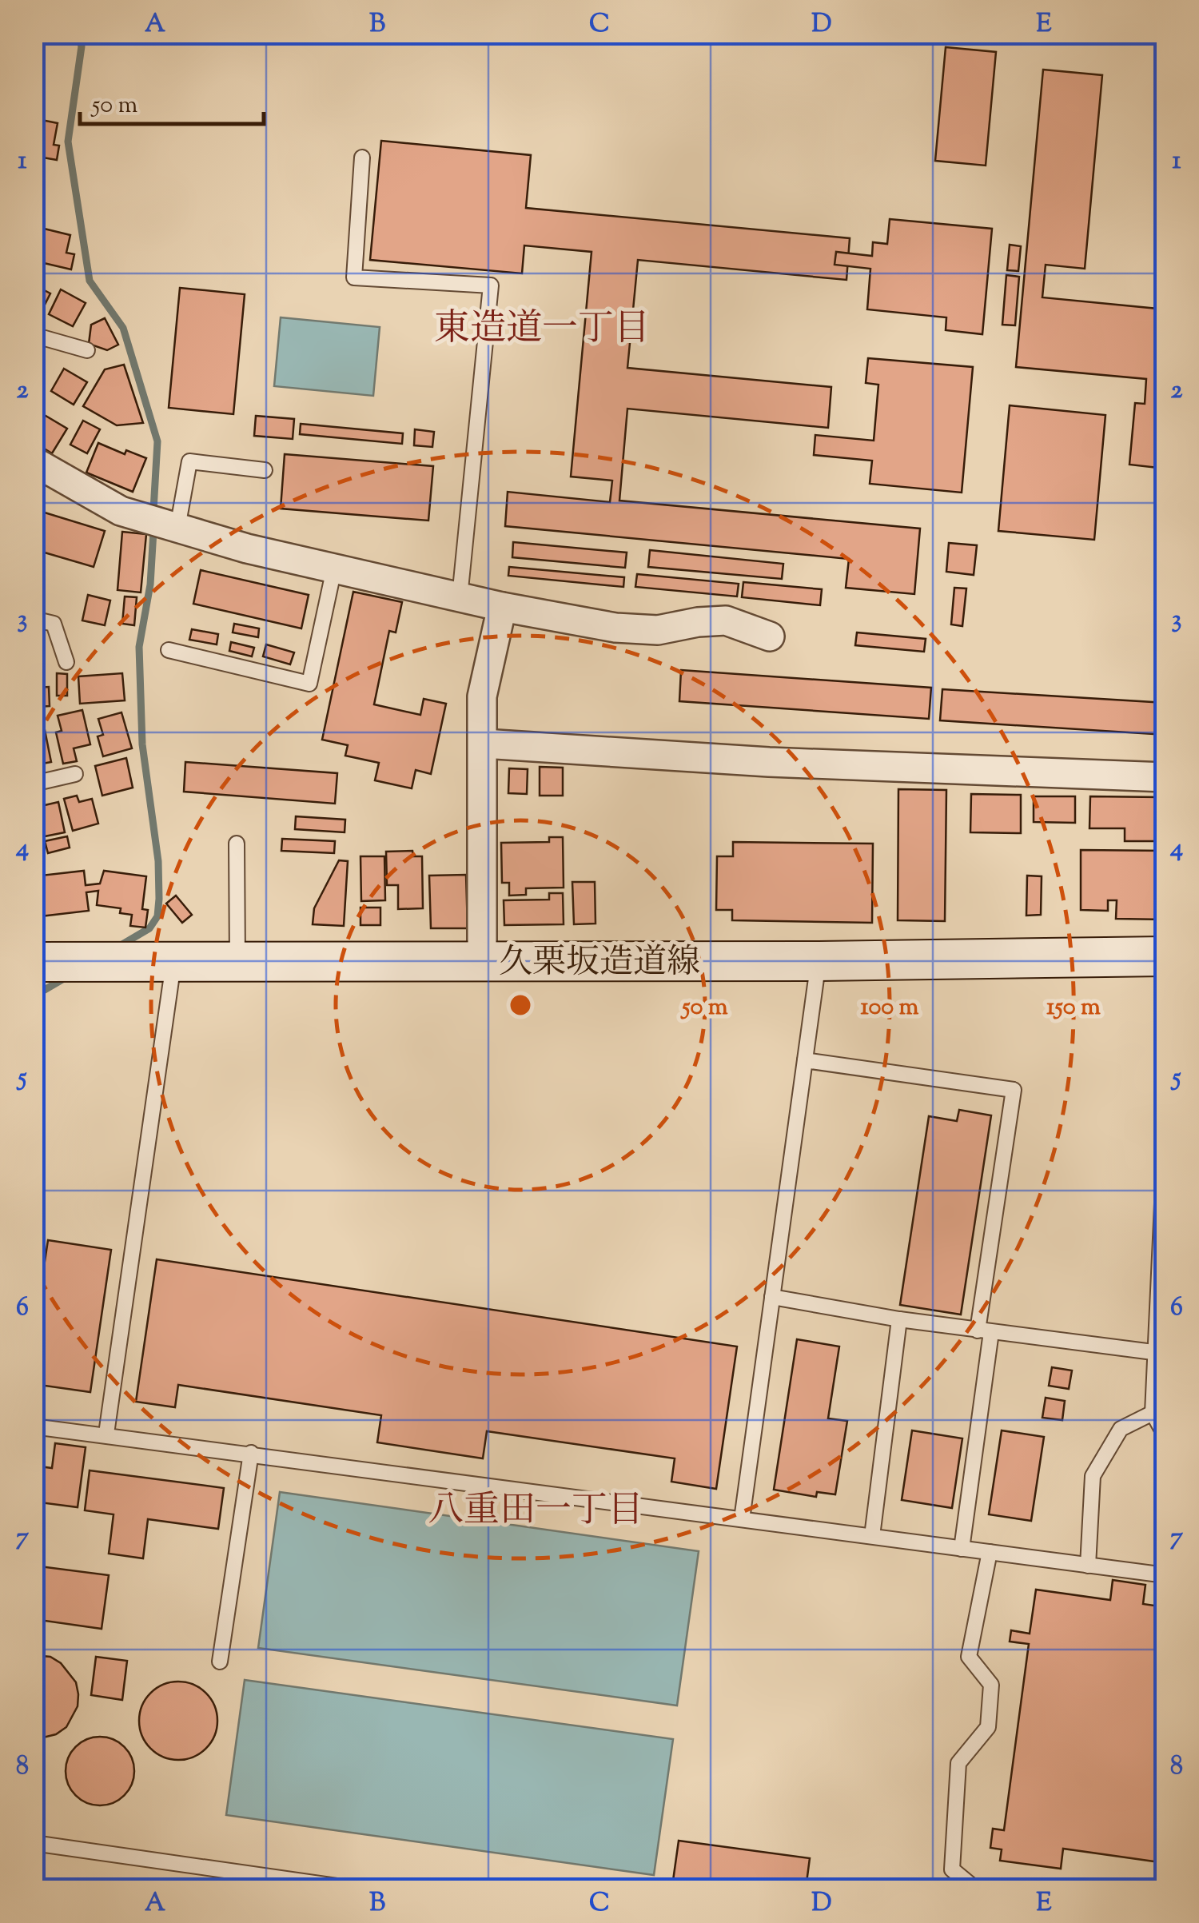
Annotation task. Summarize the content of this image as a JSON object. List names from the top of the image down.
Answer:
{
  "streets": {
    "main road": ["久栗坂造道線"]
  },
  "districts": ["東造道一丁目", "八重田一丁目"],
  "scale_bar": "50 m",
  "grid": {
    "columns": [
      "A",
      "B",
      "C",
      "D",
      "E"
    ],
    "rows": [
      "1",
      "2",
      "3",
      "4",
      "5",
      "6",
      "7",
      "8"
    ]
  },
  "rings": ["50 m", "100 m", "150 m"]
}
